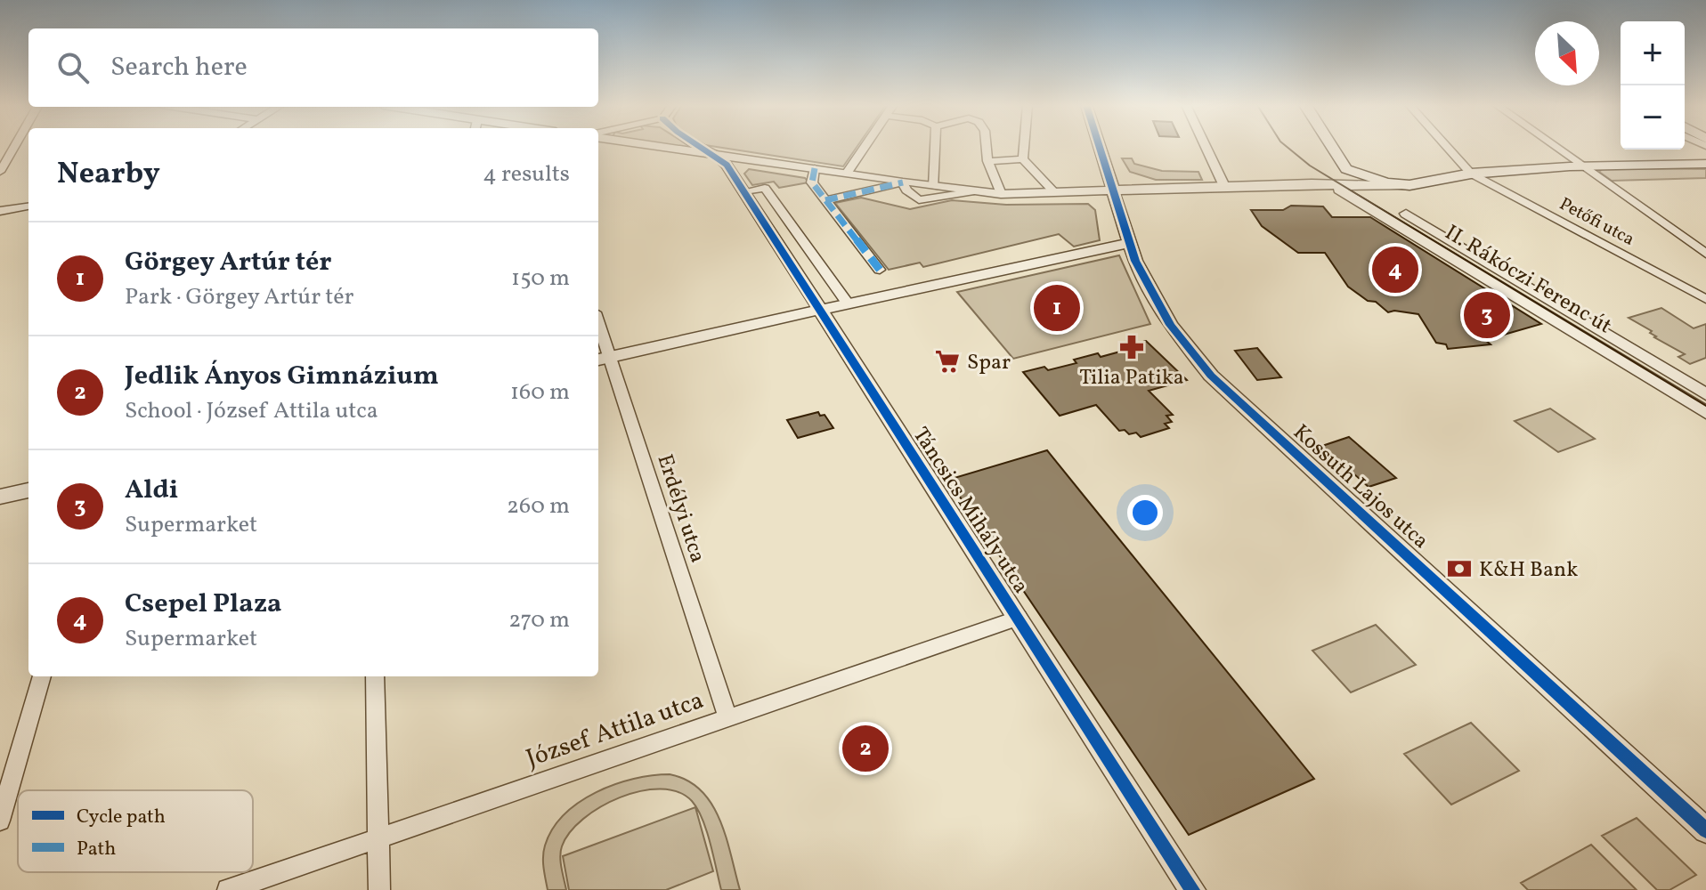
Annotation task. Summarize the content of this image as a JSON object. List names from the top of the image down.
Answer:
{
  "streets": {
    "main road": ["II. Rákóczi Ferenc út"],
    "street": [
      "Petőfi utca",
      "Kossuth Lajos utca",
      "Erdélyi utca",
      "Táncsics Mihály utca",
      "József Attila utca"
    ]
  },
  "crossings": [
    ["Erdélyi utca", "József Attila utca"],
    ["Táncsics Mihály utca", "József Attila utca"]
  ],
  "places": {
    "pharmacy": ["Tilia Patika"],
    "supermarket": ["Spar"],
    "bank": ["K&H Bank"]
  },
  "legend": ["Cycle path", "Path"],
  "north": "bottom right",
  "page": {
    "map_buttons": ["+", "−"],
    "search": "Search here",
    "heading": ["Nearby", "4 results"],
    "list": [
      {
        "mark": "1",
        "name": "Görgey Artúr tér",
        "note": "Park · Görgey Artúr tér",
        "value": "150 m"
      },
      {
        "mark": "2",
        "name": "Jedlik Ányos Gimnázium",
        "note": "School · József Attila utca",
        "value": "160 m"
      },
      {
        "mark": "3",
        "name": "Aldi",
        "note": "Supermarket",
        "value": "260 m"
      },
      {
        "mark": "4",
        "name": "Csepel Plaza",
        "note": "Supermarket",
        "value": "270 m"
      }
    ],
    "pins": [
      "4",
      "1",
      "3",
      "2"
    ]
  }
}
